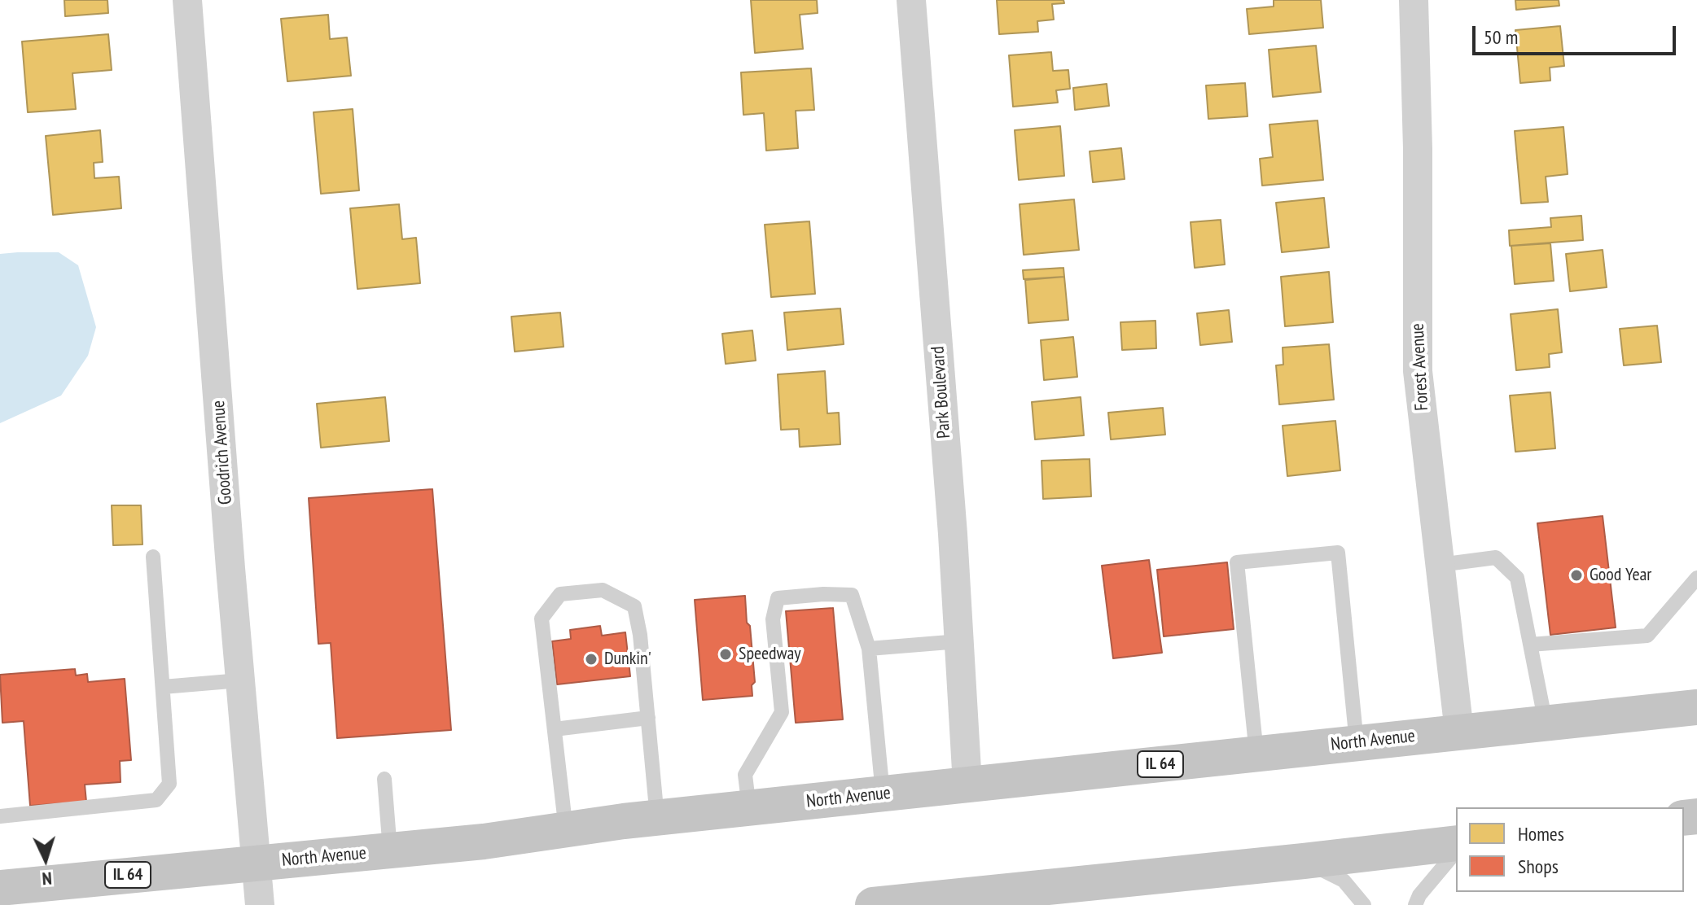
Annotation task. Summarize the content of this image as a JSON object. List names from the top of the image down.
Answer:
{
  "streets": {
    "main road": ["North Avenue", "IL 64"],
    "street": ["Forest Avenue", "Park Boulevard", "Goodrich Avenue"]
  },
  "crossings": [
    ["Forest Avenue", "North Avenue"],
    ["Park Boulevard", "North Avenue"],
    ["Goodrich Avenue", "North Avenue"]
  ],
  "places": ["Good Year", "Speedway", "Dunkin'"],
  "legend": ["Homes", "Shops"],
  "scale_bar": "50 m",
  "north": "bottom"
}
